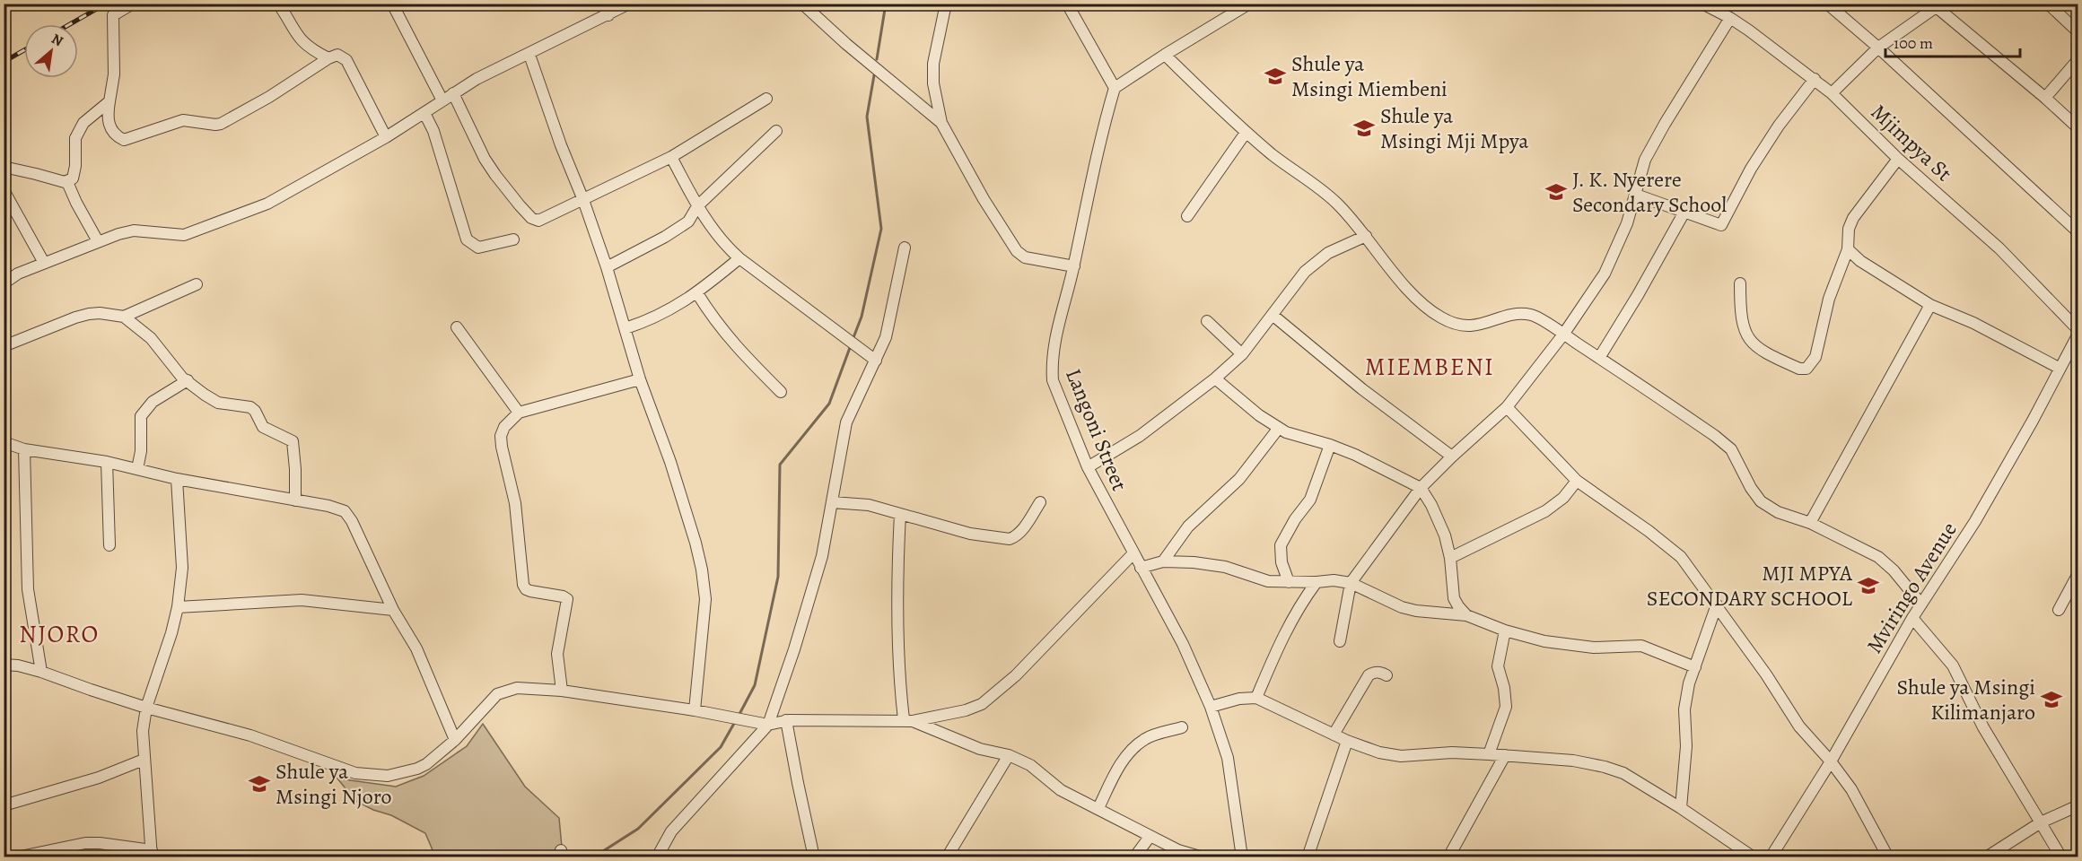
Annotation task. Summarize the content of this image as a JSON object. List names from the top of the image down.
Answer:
{
  "streets": {
    "street": ["Mjimpya St", "Langoni Street", "Mviringo Avenue"]
  },
  "crossings": [
    ["Mjimpya St", "Mviringo Avenue"]
  ],
  "districts": ["MIEMBENI", "NJORO"],
  "places": {
    "school or university": [
      "Shule ya Msingi Miembeni",
      "Shule ya Msingi Mji Mpya",
      "J. K. Nyerere Secondary School",
      "MJI MPYA SECONDARY SCHOOL",
      "Shule ya Msingi Kilimanjaro",
      "Shule ya Msingi Njoro"
    ]
  },
  "scale_bar": "100 m",
  "north": "top right"
}
